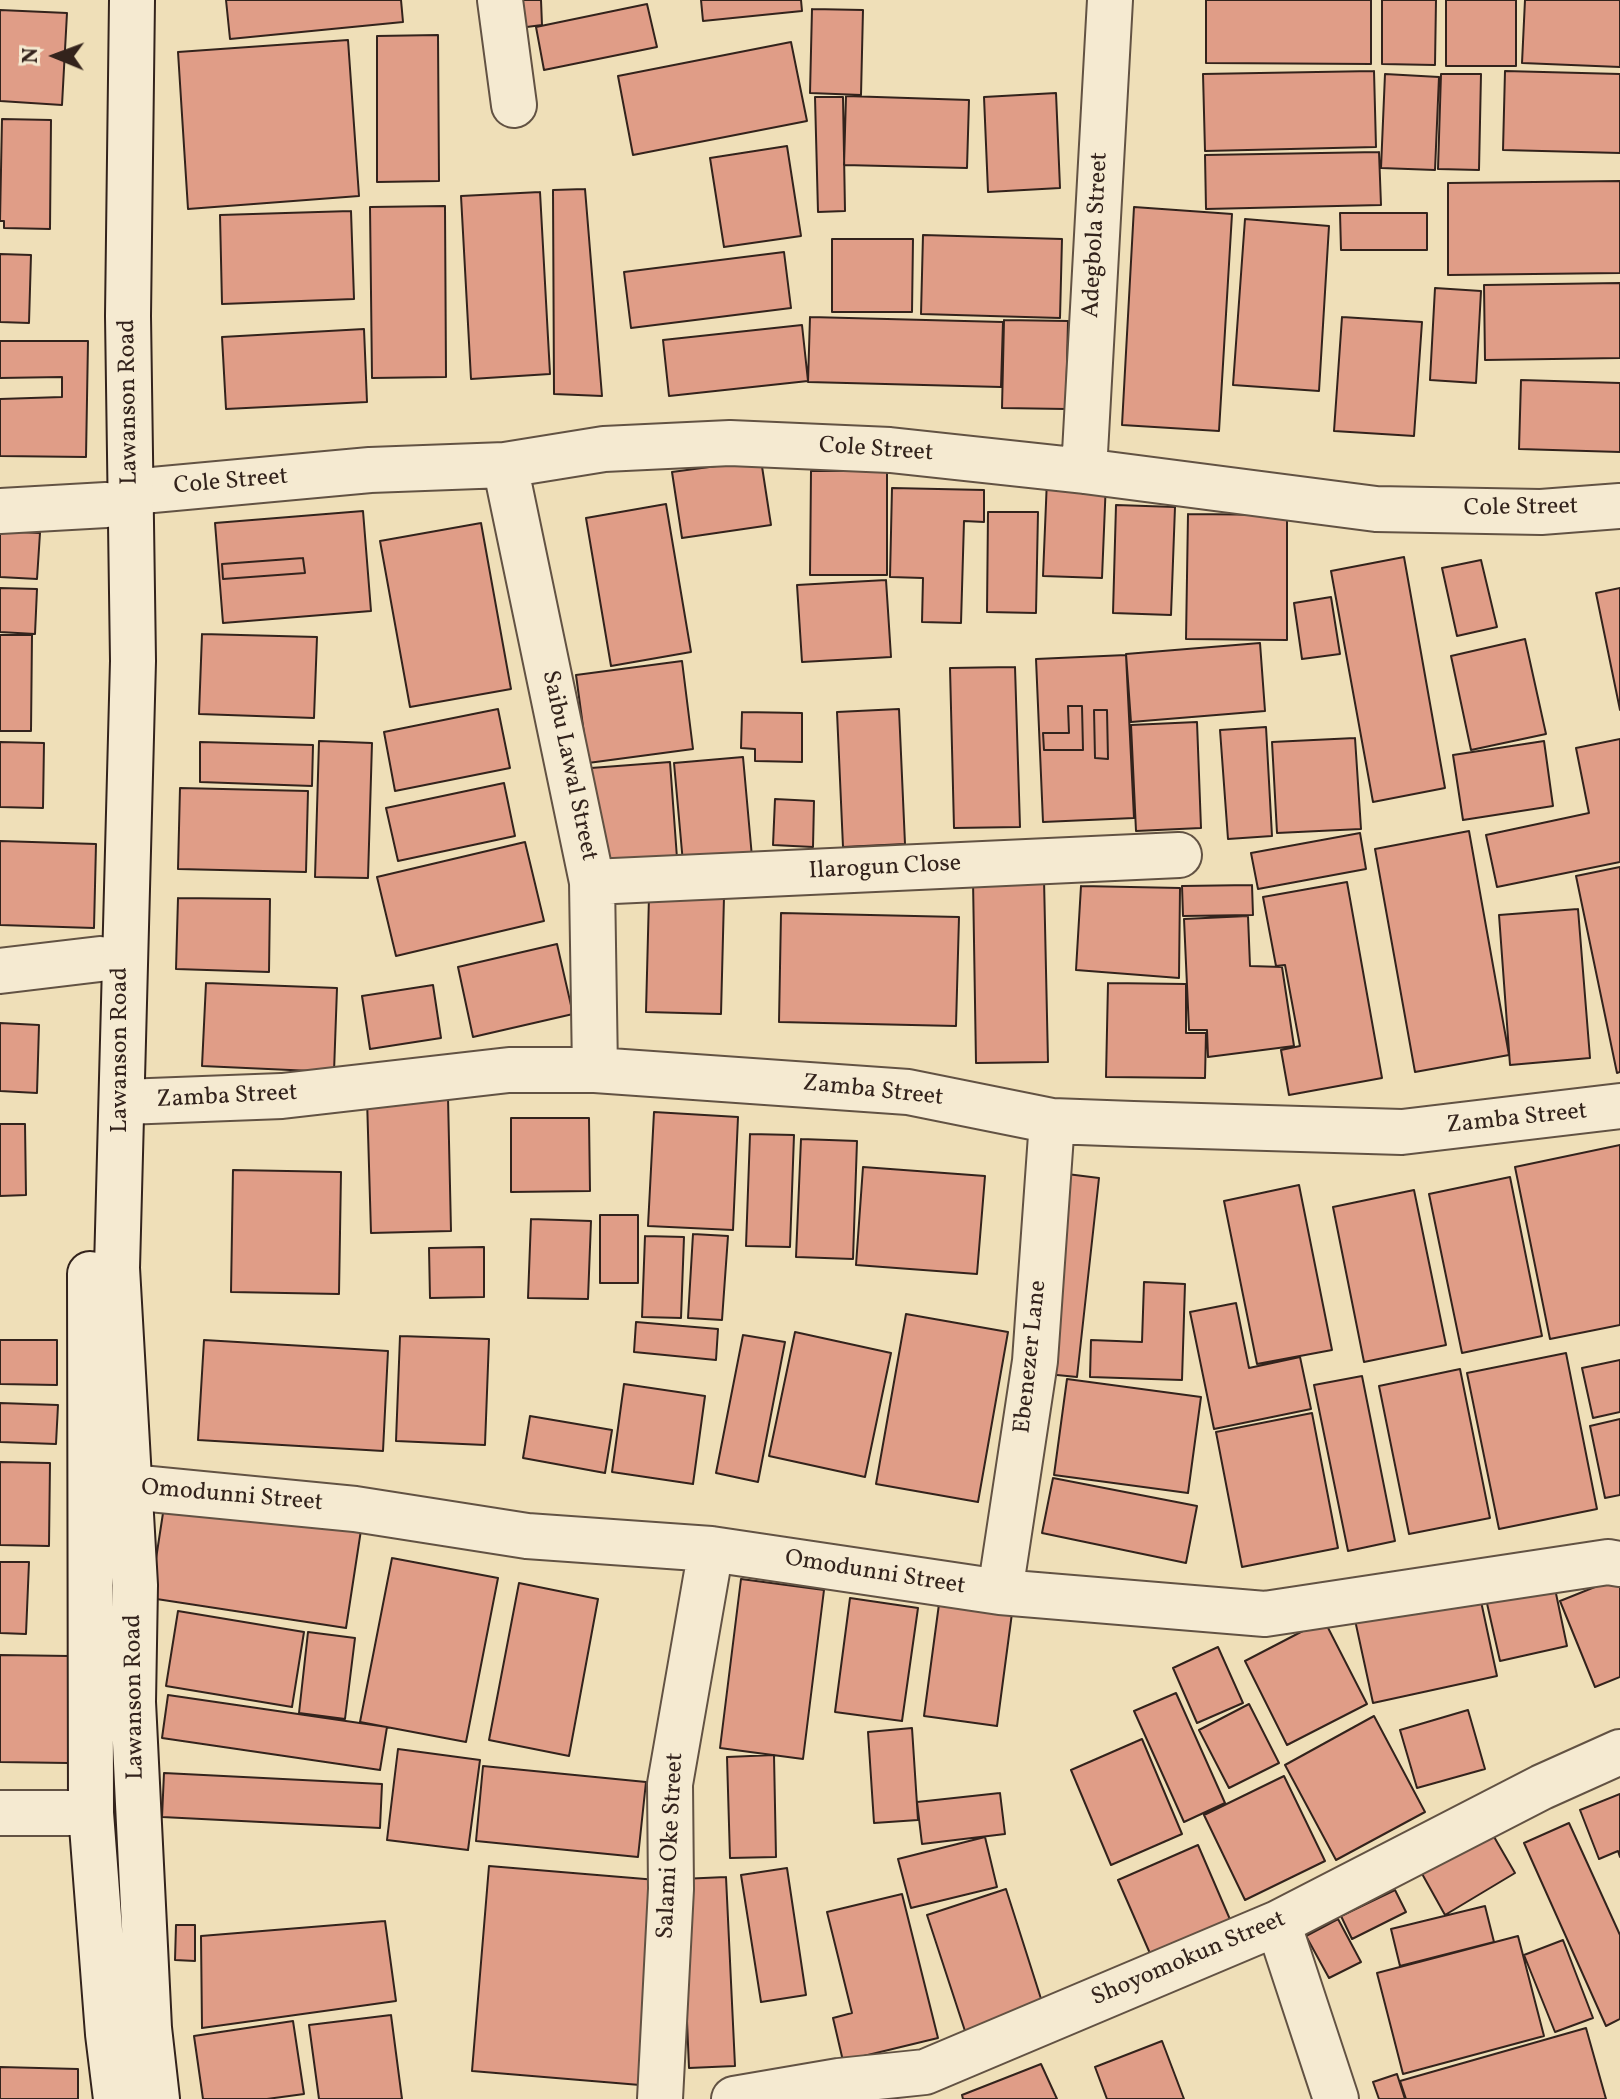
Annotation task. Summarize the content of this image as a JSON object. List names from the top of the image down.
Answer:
{
  "streets": {
    "street": [
      "Adegbola Street",
      "Lawanson Road",
      "Cole Street",
      "Saibu Lawal Street",
      "Ilarogun Close",
      "Zamba Street",
      "Ebenezer Lane",
      "Omodunni Street",
      "Salami Oke Street",
      "Shoyomokun Street"
    ]
  },
  "crossings": [
    ["Adegbola Street", "Cole Street"],
    ["Lawanson Road", "Cole Street"],
    ["Lawanson Road", "Zamba Street"],
    ["Lawanson Road", "Omodunni Street"],
    ["Cole Street", "Saibu Lawal Street"],
    ["Saibu Lawal Street", "Ilarogun Close"],
    ["Saibu Lawal Street", "Zamba Street"],
    ["Zamba Street", "Ebenezer Lane"],
    ["Ebenezer Lane", "Omodunni Street"],
    ["Omodunni Street", "Salami Oke Street"]
  ],
  "north": "left"
}
